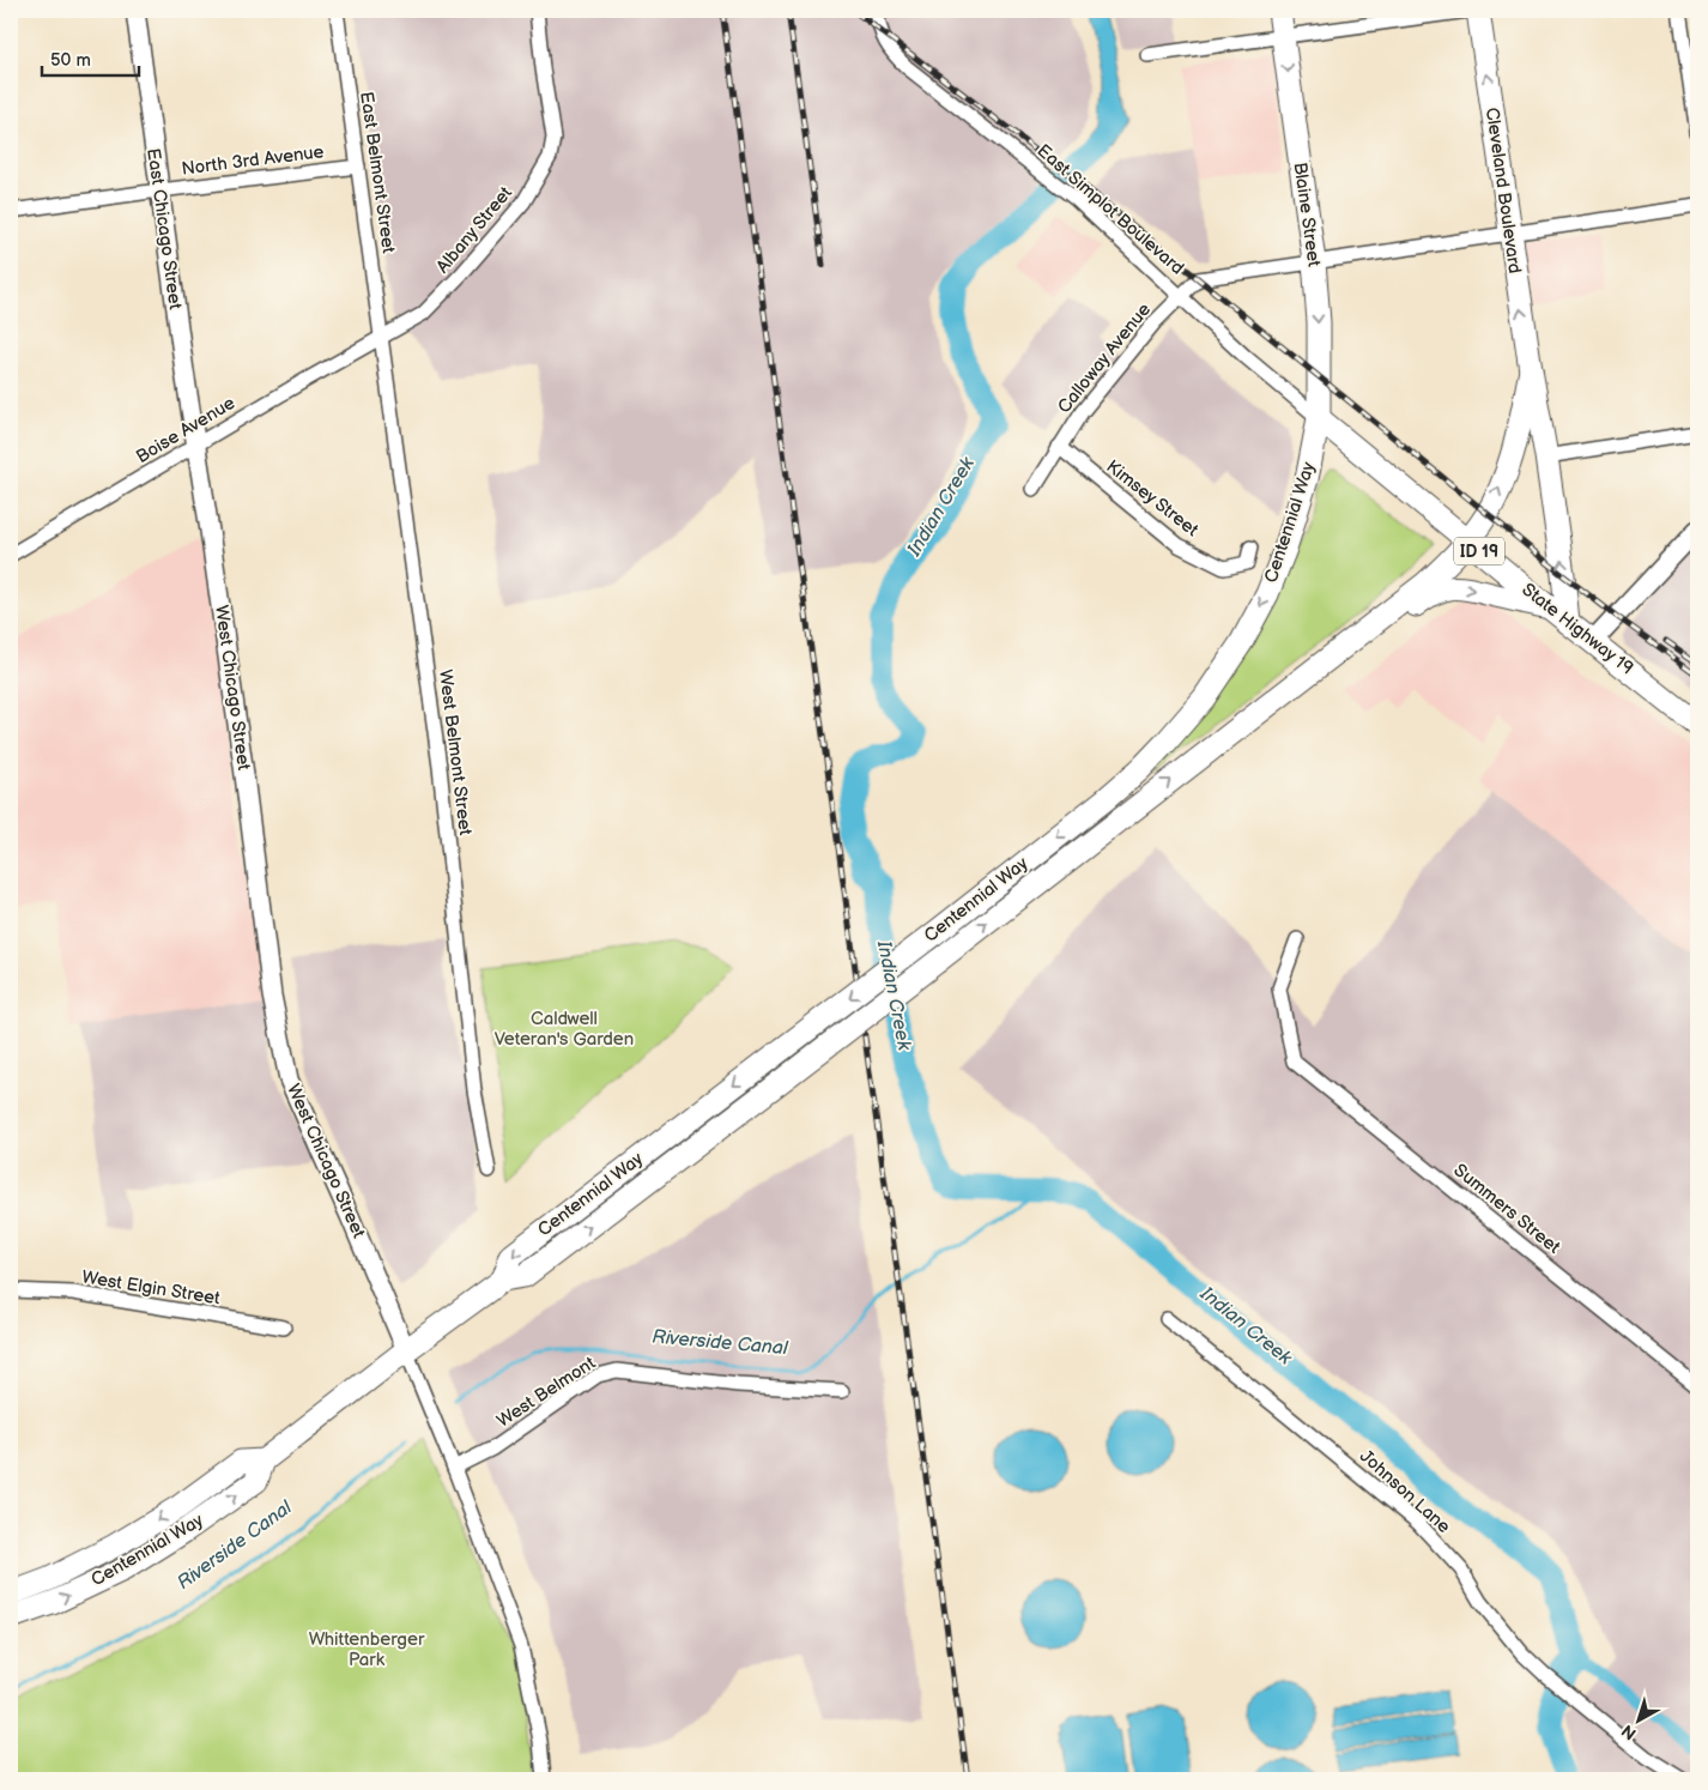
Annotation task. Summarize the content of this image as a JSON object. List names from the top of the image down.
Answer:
{
  "streets": {
    "main road": [
      "Cleveland Boulevard",
      "Blaine Street",
      "Centennial Way",
      "ID 19",
      "State Highway 19"
    ],
    "street": [
      "North 3rd Avenue",
      "East Belmont Street",
      "East Simplot Boulevard",
      "East Chicago Street",
      "Albany Street",
      "Calloway Avenue",
      "Boise Avenue",
      "Kimsey Street",
      "West Chicago Street",
      "West Belmont Street",
      "Summers Street",
      "West Elgin Street",
      "West Belmont",
      "Johnson Lane"
    ]
  },
  "crossings": [
    ["North 3rd Avenue", "East Belmont Street"],
    ["North 3rd Avenue", "East Chicago Street"],
    ["East Belmont Street", "Albany Street"],
    ["East Belmont Street", "Boise Avenue"],
    ["East Belmont Street", "West Belmont Street"],
    ["Cleveland Boulevard", "Calloway Avenue"],
    ["Cleveland Boulevard", "Centennial Way"],
    ["Cleveland Boulevard", "State Highway 19"],
    ["East Simplot Boulevard", "Blaine Street"],
    ["East Simplot Boulevard", "Calloway Avenue"],
    ["East Simplot Boulevard", "Centennial Way"],
    ["East Simplot Boulevard", "State Highway 19"],
    ["Blaine Street", "Calloway Avenue"],
    ["Blaine Street", "Centennial Way"],
    ["Blaine Street", "State Highway 19"],
    ["East Chicago Street", "Boise Avenue"],
    ["East Chicago Street", "West Chicago Street"],
    ["Albany Street", "Boise Avenue"],
    ["Albany Street", "West Belmont Street"],
    ["Calloway Avenue", "Kimsey Street"],
    ["Boise Avenue", "West Chicago Street"],
    ["Boise Avenue", "West Belmont Street"],
    ["Centennial Way", "State Highway 19"],
    ["Centennial Way", "West Chicago Street"],
    ["West Chicago Street", "West Belmont"]
  ],
  "one_way": ["Cleveland Boulevard", "Blaine Street"],
  "water": ["Indian Creek", "Riverside Canal"],
  "parks": ["Caldwell Veteran's Garden", "Whittenberger Park"],
  "scale_bar": "50 m",
  "north": "bottom left"
}
